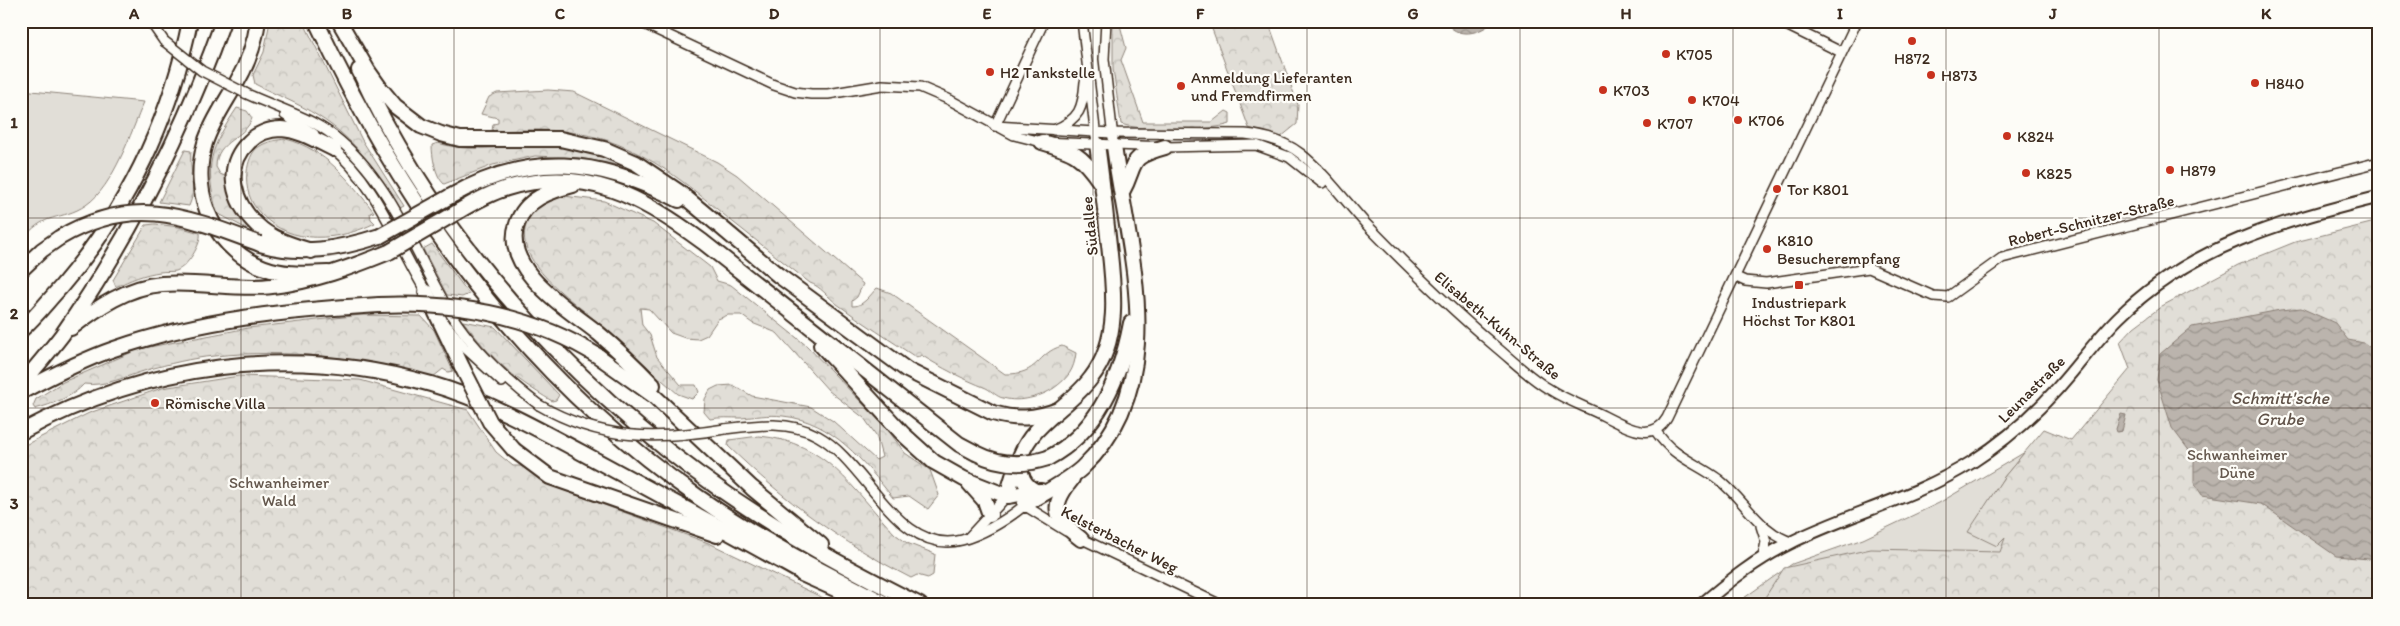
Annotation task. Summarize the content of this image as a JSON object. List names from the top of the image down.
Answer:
{
  "streets": {
    "highway": ["Südallee"],
    "main road": ["Leunastraße"],
    "street": ["Robert-Schnitzer-Straße", "Elisabeth-Kuhn-Straße", "Kelsterbacher Weg"]
  },
  "crossings": [
    ["Südallee", "Elisabeth-Kuhn-Straße"],
    ["Südallee", "Kelsterbacher Weg"]
  ],
  "water": ["Schmitt'sche Grube"],
  "parks": ["Schwanheimer Düne", "Schwanheimer Wald"],
  "places": {
    "other": [
      "H872",
      "K705",
      "H2 Tankstelle",
      "H873",
      "H840",
      "Anmeldung Lieferanten und Fremdfirmen",
      "K703",
      "K704",
      "K706",
      "K707",
      "K824",
      "H879",
      "K825",
      "Tor K801",
      "K810 Besucherempfang",
      "Römische Villa"
    ],
    "transit": ["Industriepark Höchst Tor K801"]
  },
  "grid": {
    "columns": [
      "A",
      "B",
      "C",
      "D",
      "E",
      "F",
      "G",
      "H",
      "I",
      "J",
      "K"
    ],
    "rows": ["1", "2", "3"]
  }
}
